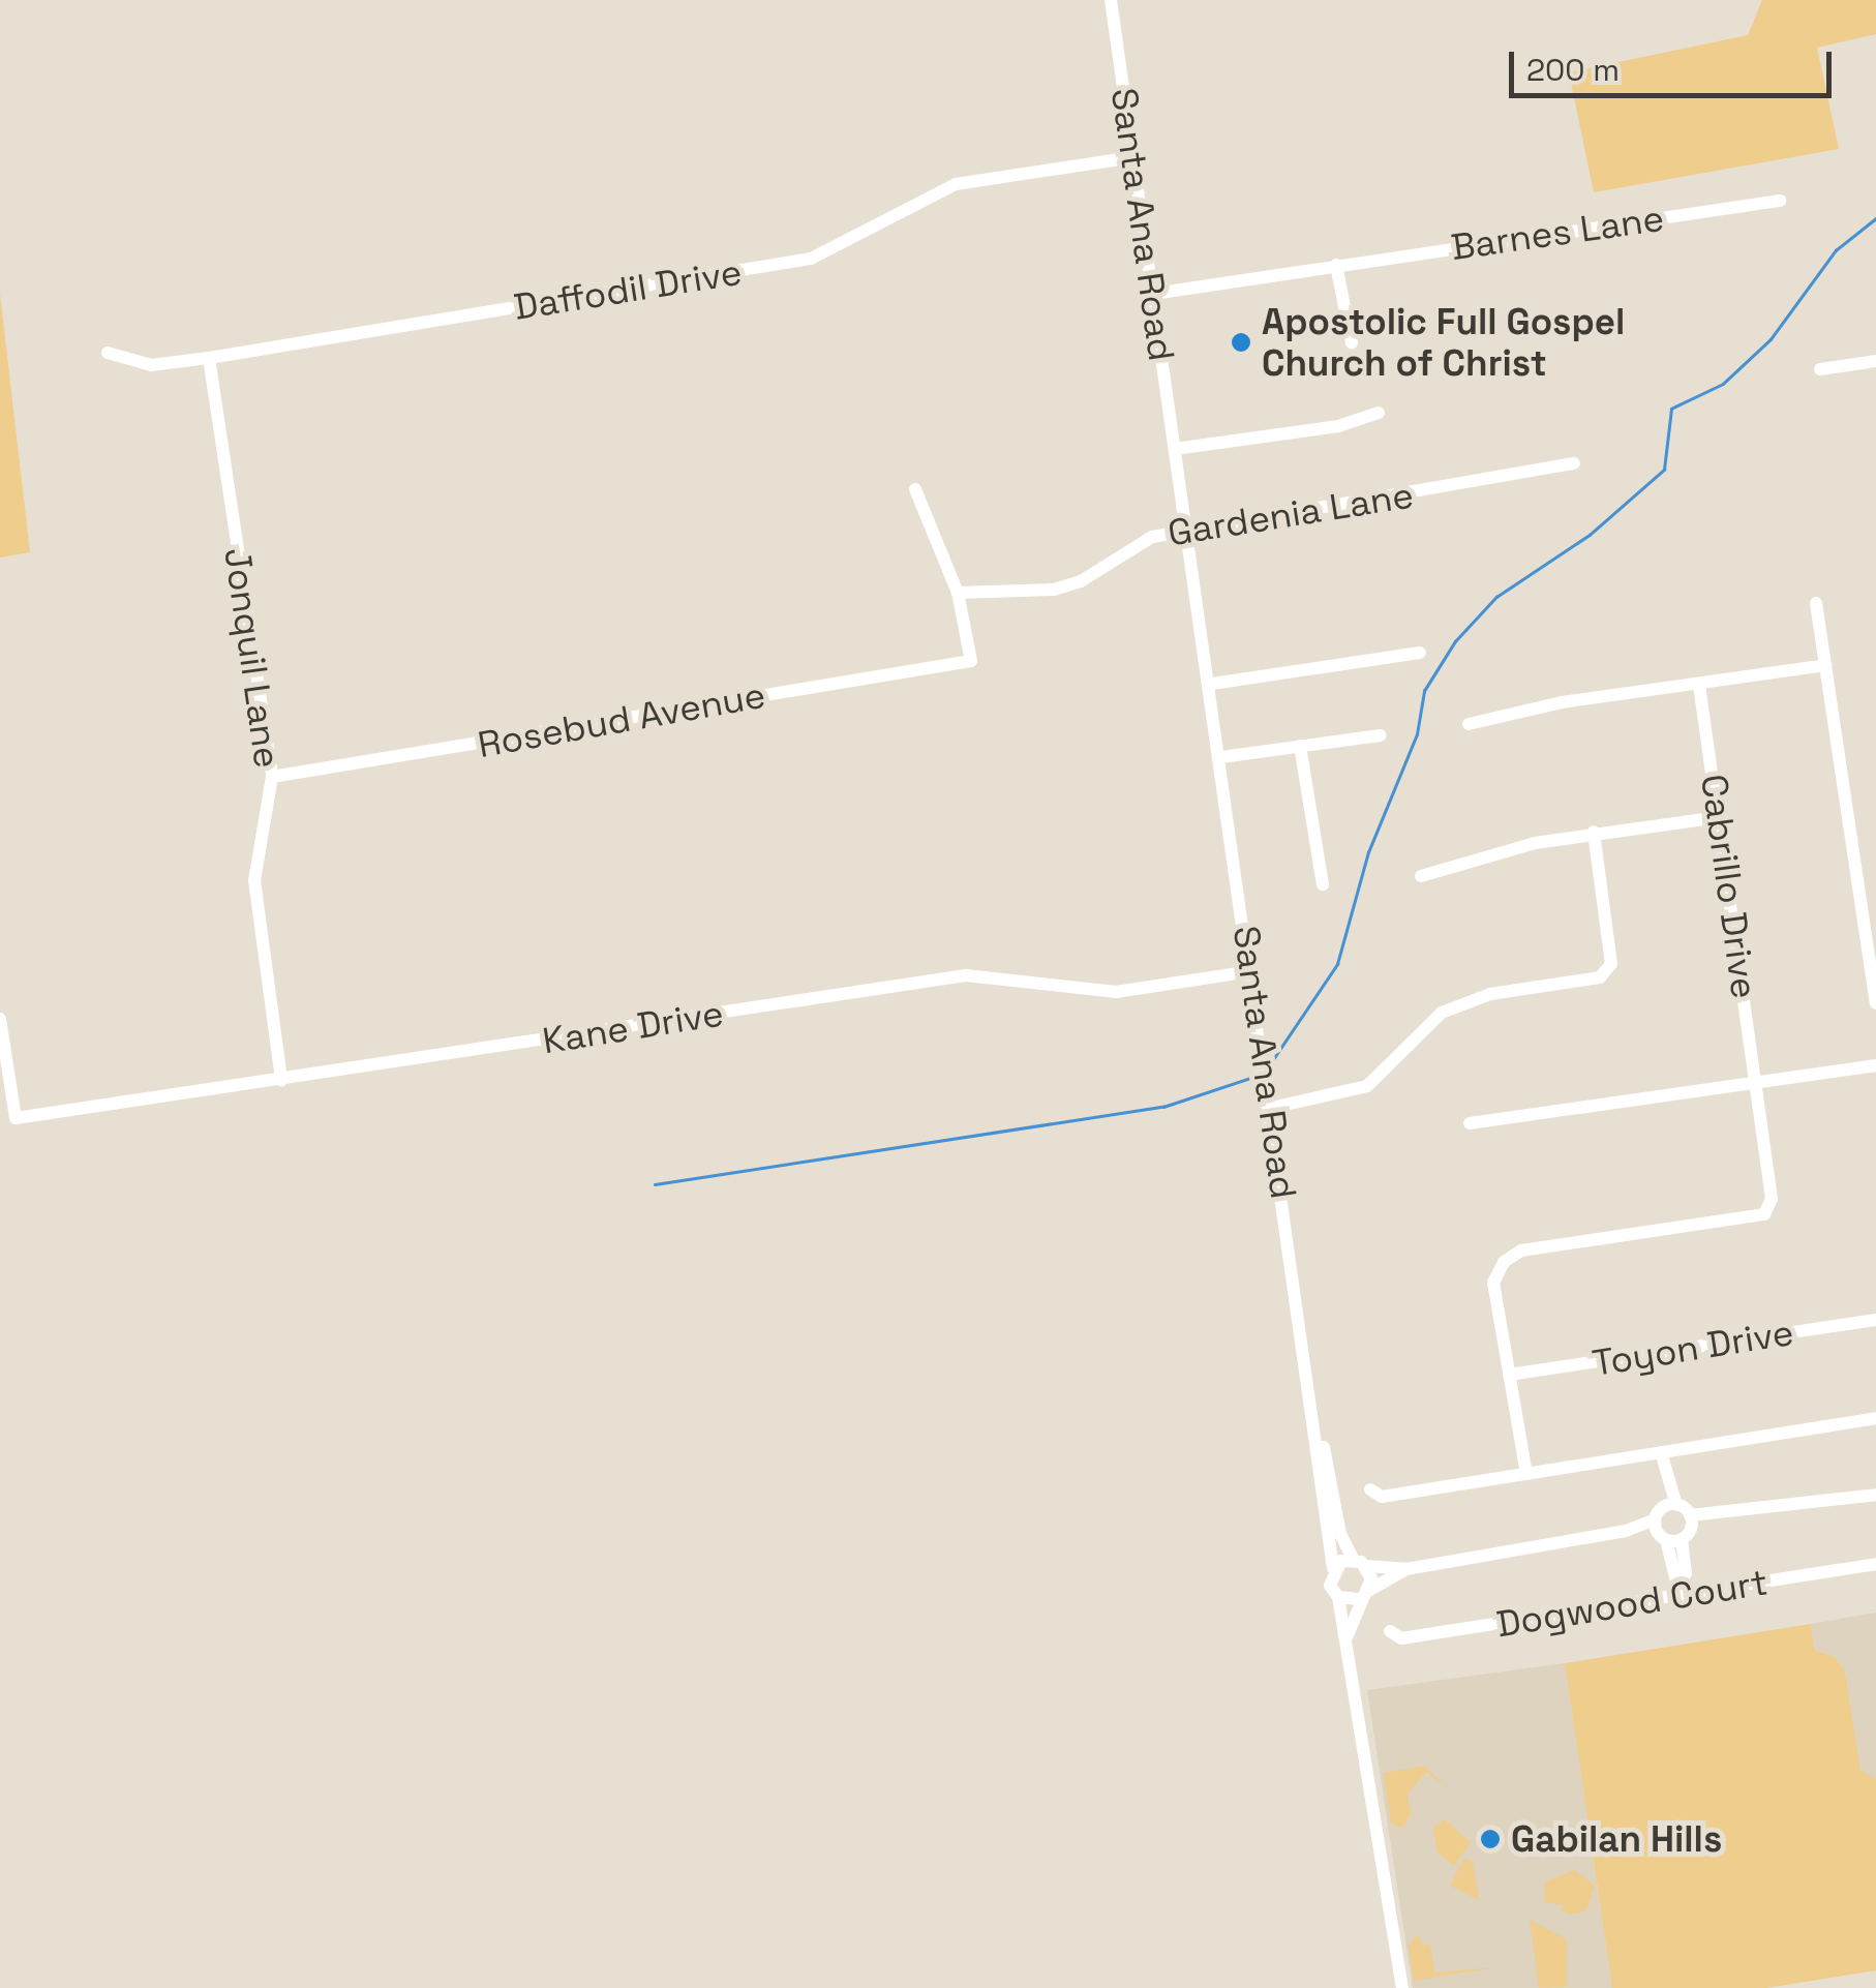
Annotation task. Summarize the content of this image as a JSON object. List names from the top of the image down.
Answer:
{
  "streets": {
    "street": [
      "Santa Ana Road",
      "Barnes Lane",
      "Daffodil Drive",
      "Gardenia Lane",
      "Jonquil Lane",
      "Rosebud Avenue",
      "Cabrillo Drive",
      "Kane Drive",
      "Toyon Drive",
      "Dogwood Court"
    ]
  },
  "crossings": [
    ["Santa Ana Road", "Barnes Lane"],
    ["Santa Ana Road", "Daffodil Drive"],
    ["Santa Ana Road", "Gardenia Lane"],
    ["Santa Ana Road", "Kane Drive"],
    ["Daffodil Drive", "Jonquil Lane"],
    ["Gardenia Lane", "Rosebud Avenue"],
    ["Jonquil Lane", "Rosebud Avenue"],
    ["Jonquil Lane", "Kane Drive"],
    ["Cabrillo Drive", "Toyon Drive"]
  ],
  "places": ["Apostolic Full Gospel Church of Christ", "Gabilan Hills"],
  "scale_bar": "200 m"
}
